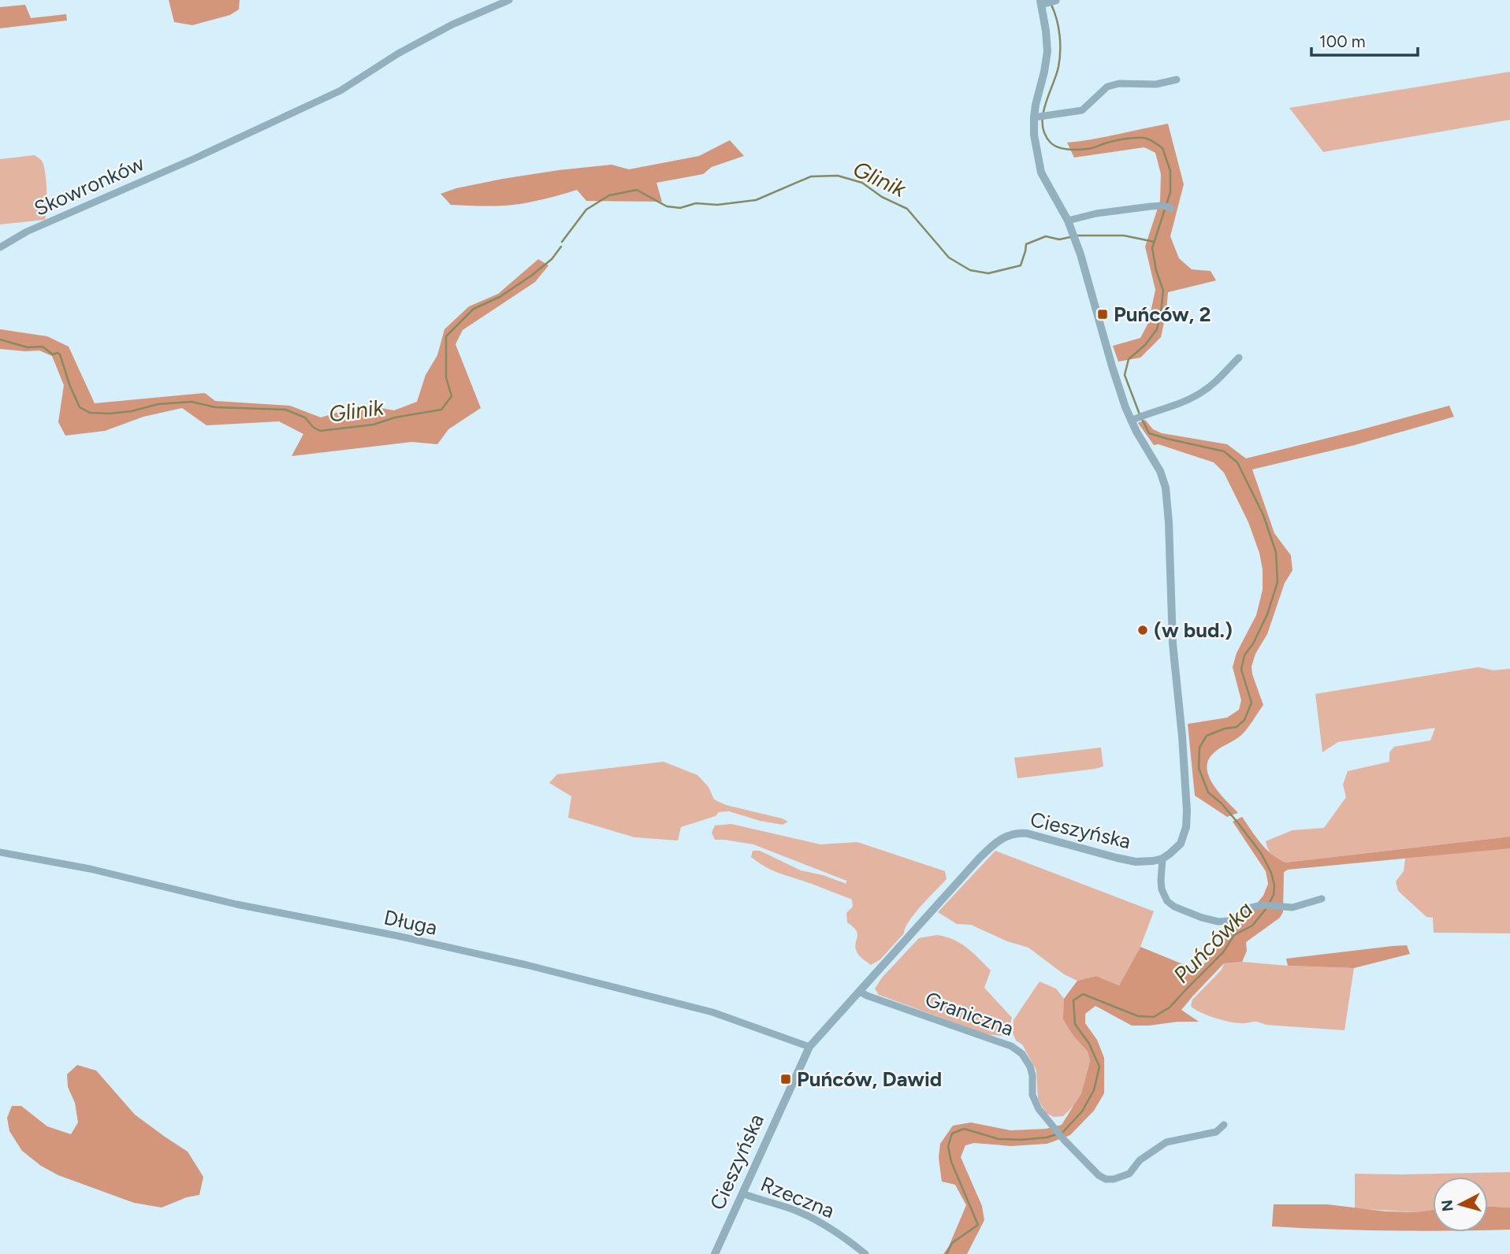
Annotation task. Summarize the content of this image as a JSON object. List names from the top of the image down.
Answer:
{
  "streets": {
    "street": [
      "Skowronków",
      "Cieszyńska",
      "Długa",
      "Graniczna",
      "Rzeczna"
    ]
  },
  "crossings": [
    ["Cieszyńska", "Długa"],
    ["Cieszyńska", "Graniczna"],
    ["Cieszyńska", "Rzeczna"]
  ],
  "water": ["Glinik", "Puńcówka"],
  "places": {
    "transit": ["Puńców, 2", "Puńców, Dawid"],
    "other": ["(w bud.)"]
  },
  "scale_bar": "100 m",
  "north": "left"
}
